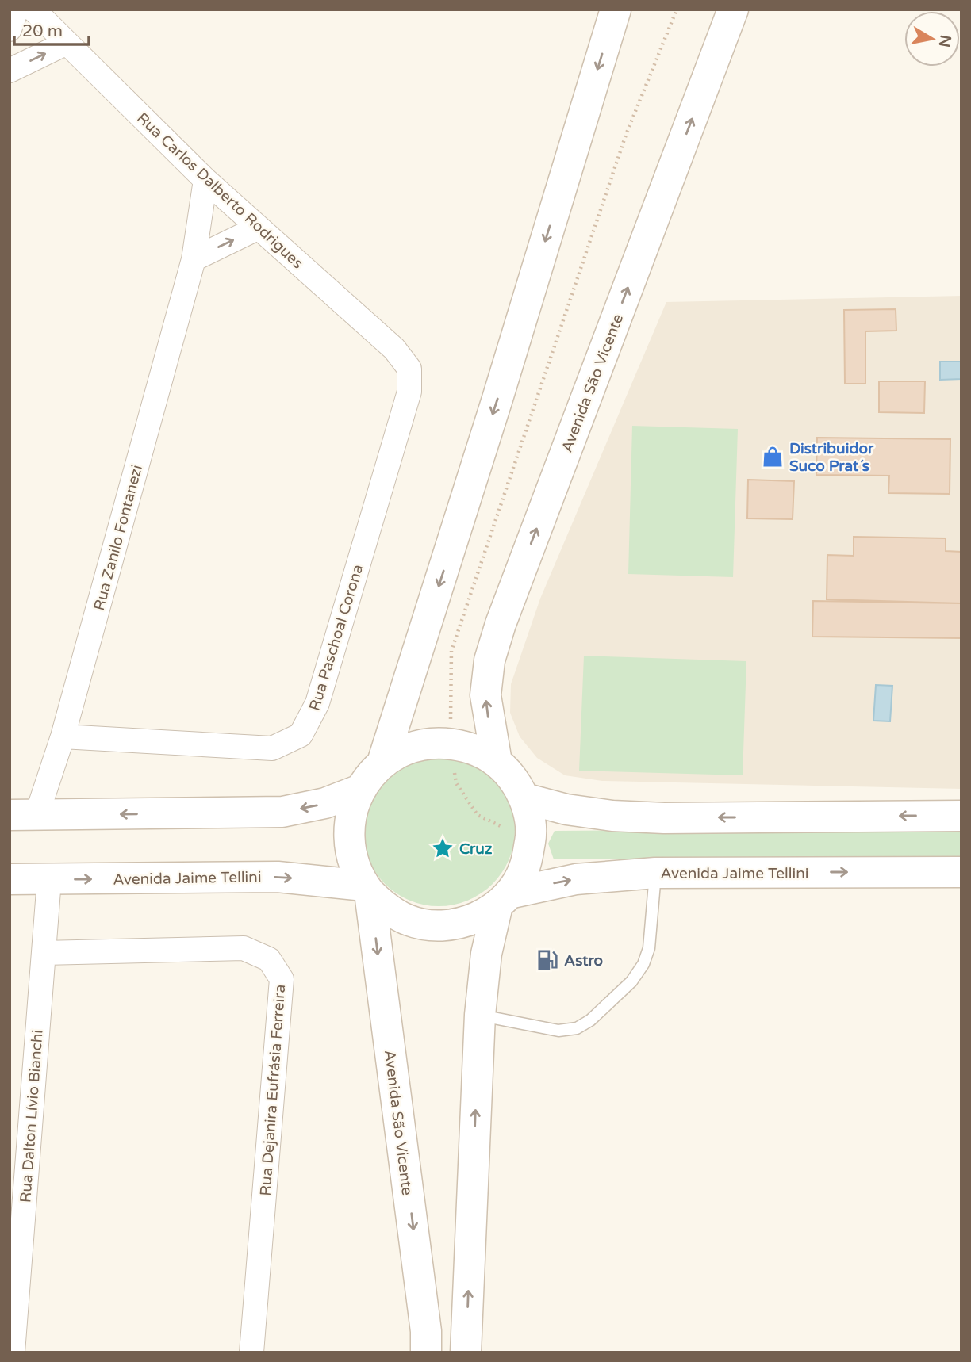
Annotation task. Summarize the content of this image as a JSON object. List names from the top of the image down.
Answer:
{
  "streets": {
    "main road": ["Avenida São Vicente", "Avenida Jaime Tellini"],
    "street": [
      "Rua Carlos Dalberto Rodrigues",
      "Rua Zanilo Fontanezi",
      "Rua Paschoal Corona",
      "Rua Dejanira Eufrásia Ferreira",
      "Rua Dalton Lívio Bianchi"
    ]
  },
  "crossings": [
    ["Rua Carlos Dalberto Rodrigues", "Rua Zanilo Fontanezi"],
    ["Rua Carlos Dalberto Rodrigues", "Rua Paschoal Corona"],
    ["Avenida São Vicente", "Avenida Jaime Tellini"],
    ["Rua Zanilo Fontanezi", "Rua Paschoal Corona"],
    ["Avenida Jaime Tellini", "Rua Dalton Lívio Bianchi"],
    ["Rua Dejanira Eufrásia Ferreira", "Rua Dalton Lívio Bianchi"]
  ],
  "places": {
    "shop": ["Distribuidor Suco Prat´s"],
    "place": ["Cruz"],
    "fuel station": ["Astro"]
  },
  "scale_bar": "20 m",
  "north": "right"
}
